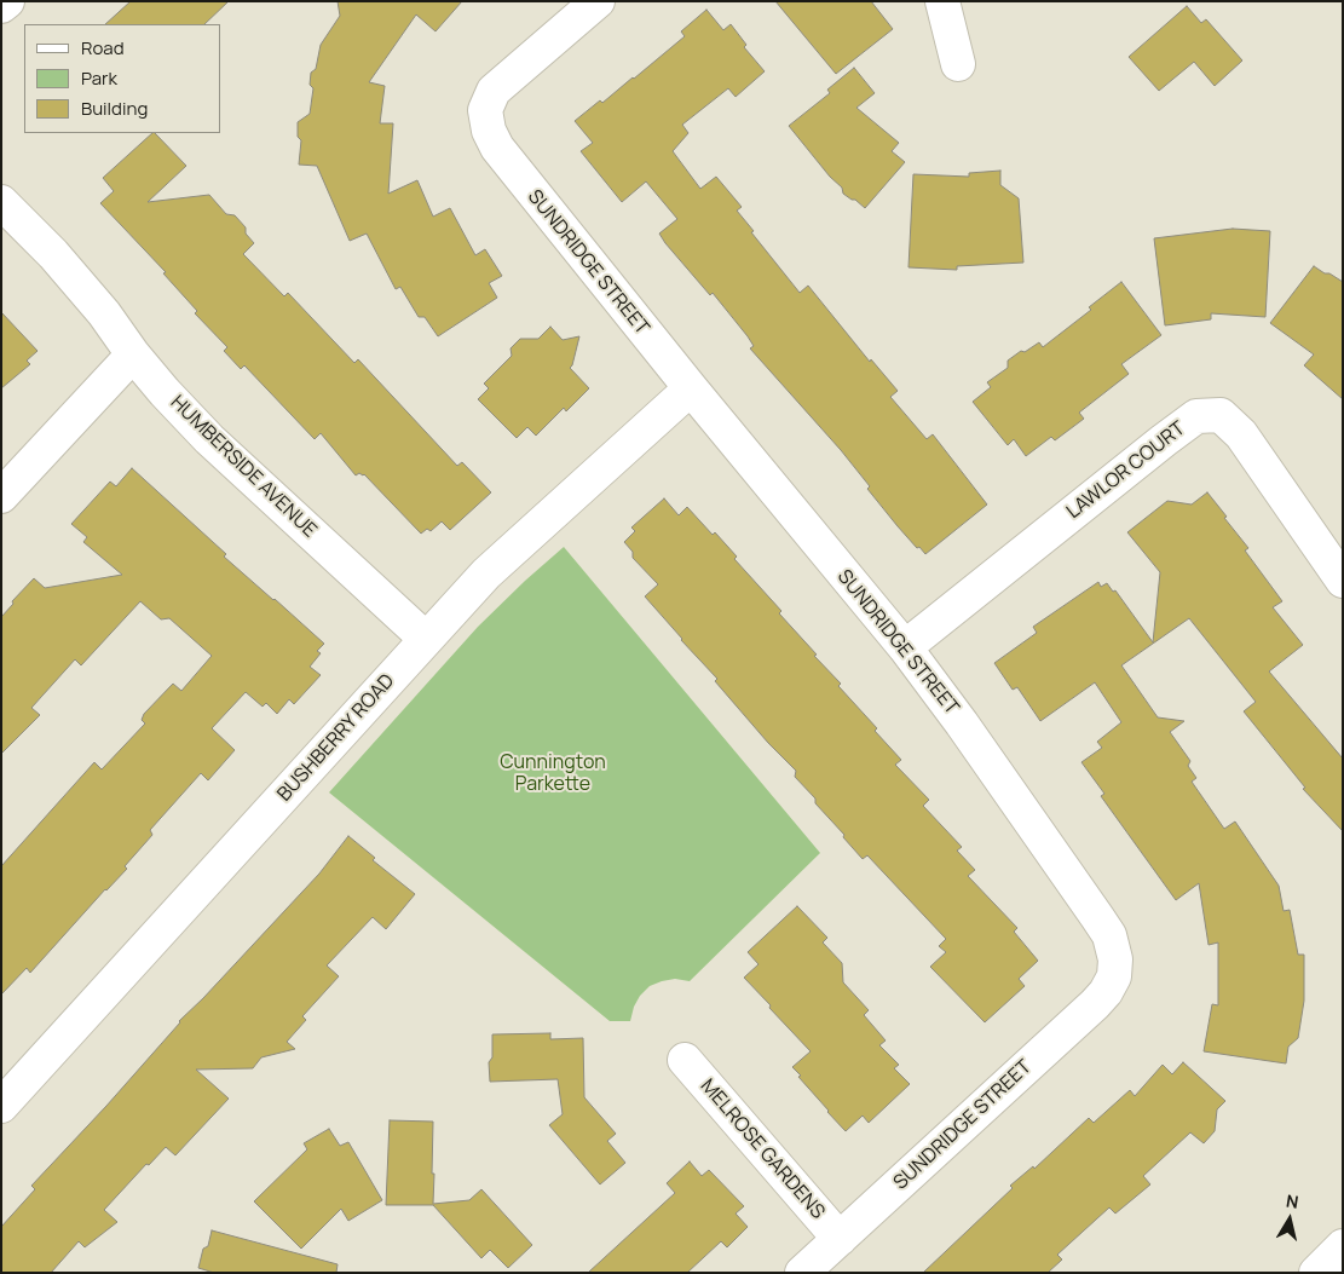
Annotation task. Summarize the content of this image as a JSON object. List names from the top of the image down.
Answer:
{
  "streets": {
    "street": [
      "SUNDRIDGE STREET",
      "HUMBERSIDE AVENUE",
      "LAWLOR COURT",
      "BUSHBERRY ROAD",
      "MELROSE GARDENS"
    ]
  },
  "crossings": [
    ["SUNDRIDGE STREET", "LAWLOR COURT"],
    ["SUNDRIDGE STREET", "BUSHBERRY ROAD"],
    ["SUNDRIDGE STREET", "MELROSE GARDENS"],
    ["HUMBERSIDE AVENUE", "BUSHBERRY ROAD"]
  ],
  "parks": ["Cunnington Parkette"],
  "legend": ["Road", "Park", "Building"],
  "north": "top"
}
